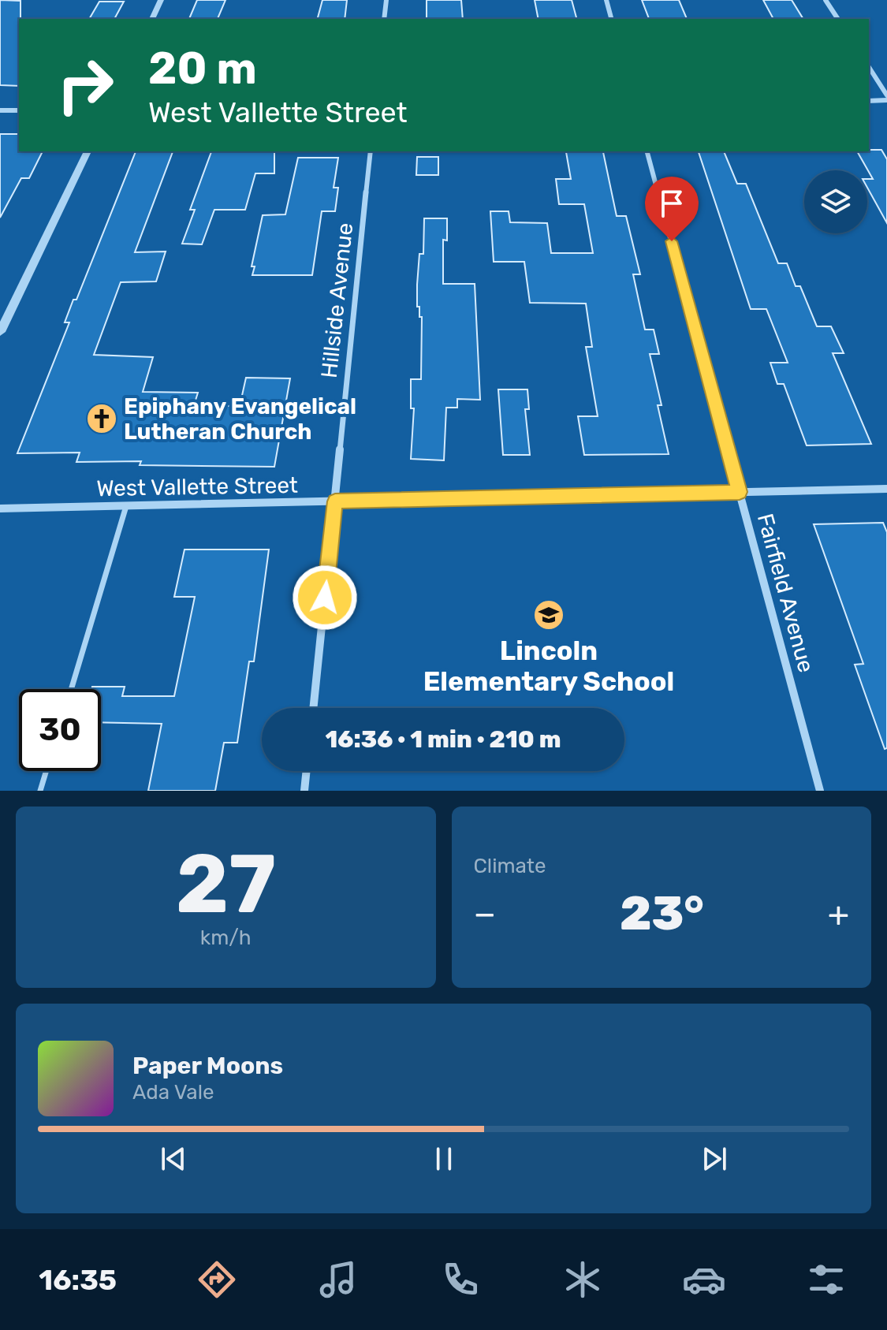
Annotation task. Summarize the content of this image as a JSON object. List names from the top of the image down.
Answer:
{
  "streets": {
    "street": ["Hillside Avenue", "West Vallette Street", "Fairfield Avenue"]
  },
  "crossings": [
    ["Hillside Avenue", "West Vallette Street"],
    ["West Vallette Street", "Fairfield Avenue"]
  ],
  "places": {
    "church": ["Epiphany Evangelical Lutheran Church"],
    "school or university": ["Lincoln Elementary School"]
  },
  "page": {
    "turn": ["20 m", "West Vallette Street"],
    "limit": "30",
    "trip": "16:36 · 1 min · 210 m",
    "tile": [
      ["27", "km/h"],
      "Climate"
    ],
    "heat": ["−", "23°", "+"],
    "song": ["Paper Moons", "Ada Vale"],
    "tabs": "16:35"
  }
}
